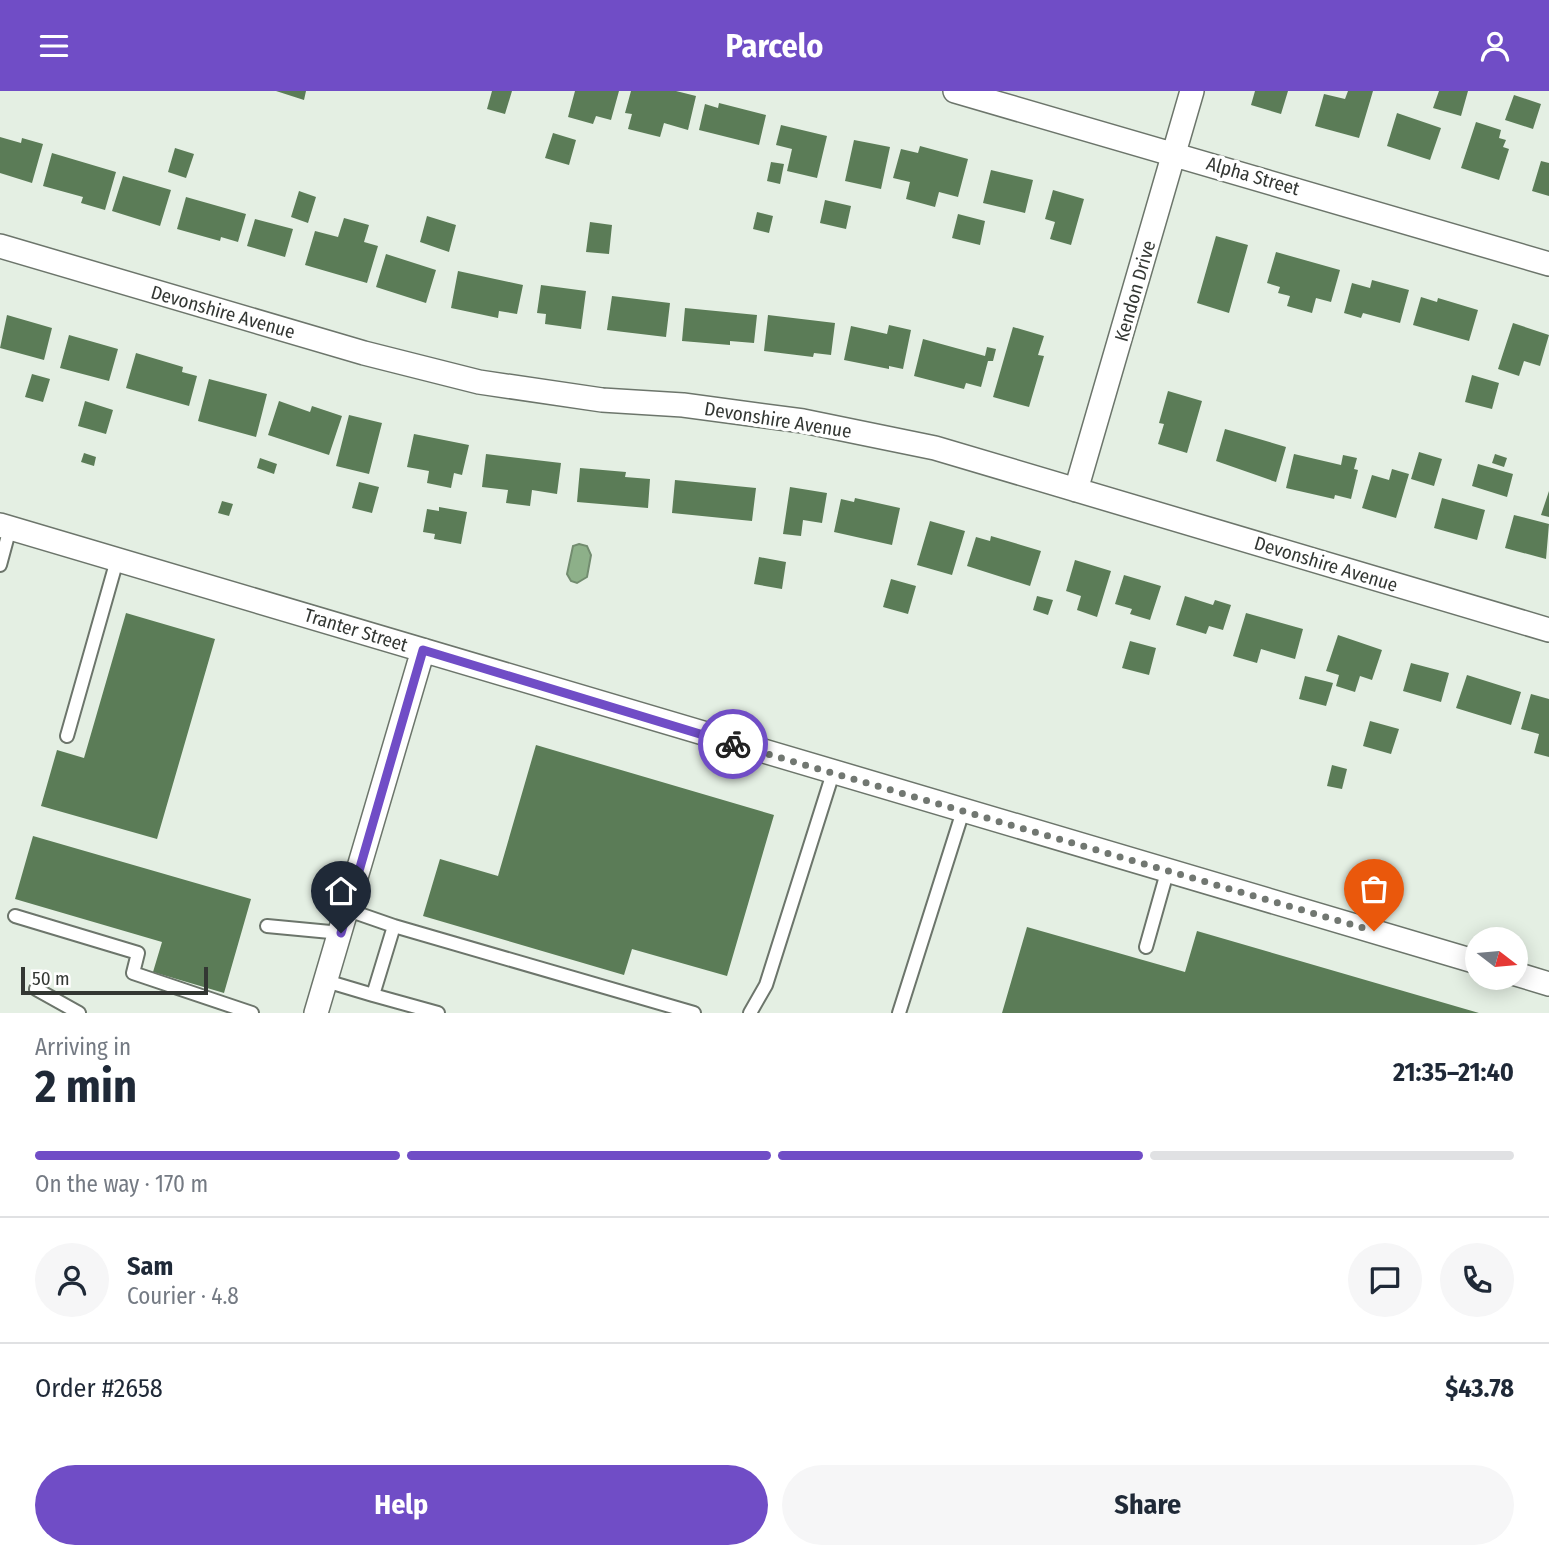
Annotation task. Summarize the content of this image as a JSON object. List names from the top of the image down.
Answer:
{
  "streets": {
    "street": [
      "Alpha Street",
      "Kendon Drive",
      "Devonshire Avenue",
      "Tranter Street"
    ]
  },
  "crossings": [
    ["Alpha Street", "Kendon Drive"],
    ["Kendon Drive", "Devonshire Avenue"]
  ],
  "scale_bar": "50 m",
  "north": "right",
  "page": {
    "header": "Parcelo",
    "scale": "50 m",
    "heading": ["2 min", "Arriving in", "21:35–21:40"],
    "panel": [
      "Sam",
      "Courier · 4.8",
      "Order #2658",
      "$43.78"
    ],
    "bar": "On the way · 170 m",
    "buttons": ["Help", "Share"]
  }
}
